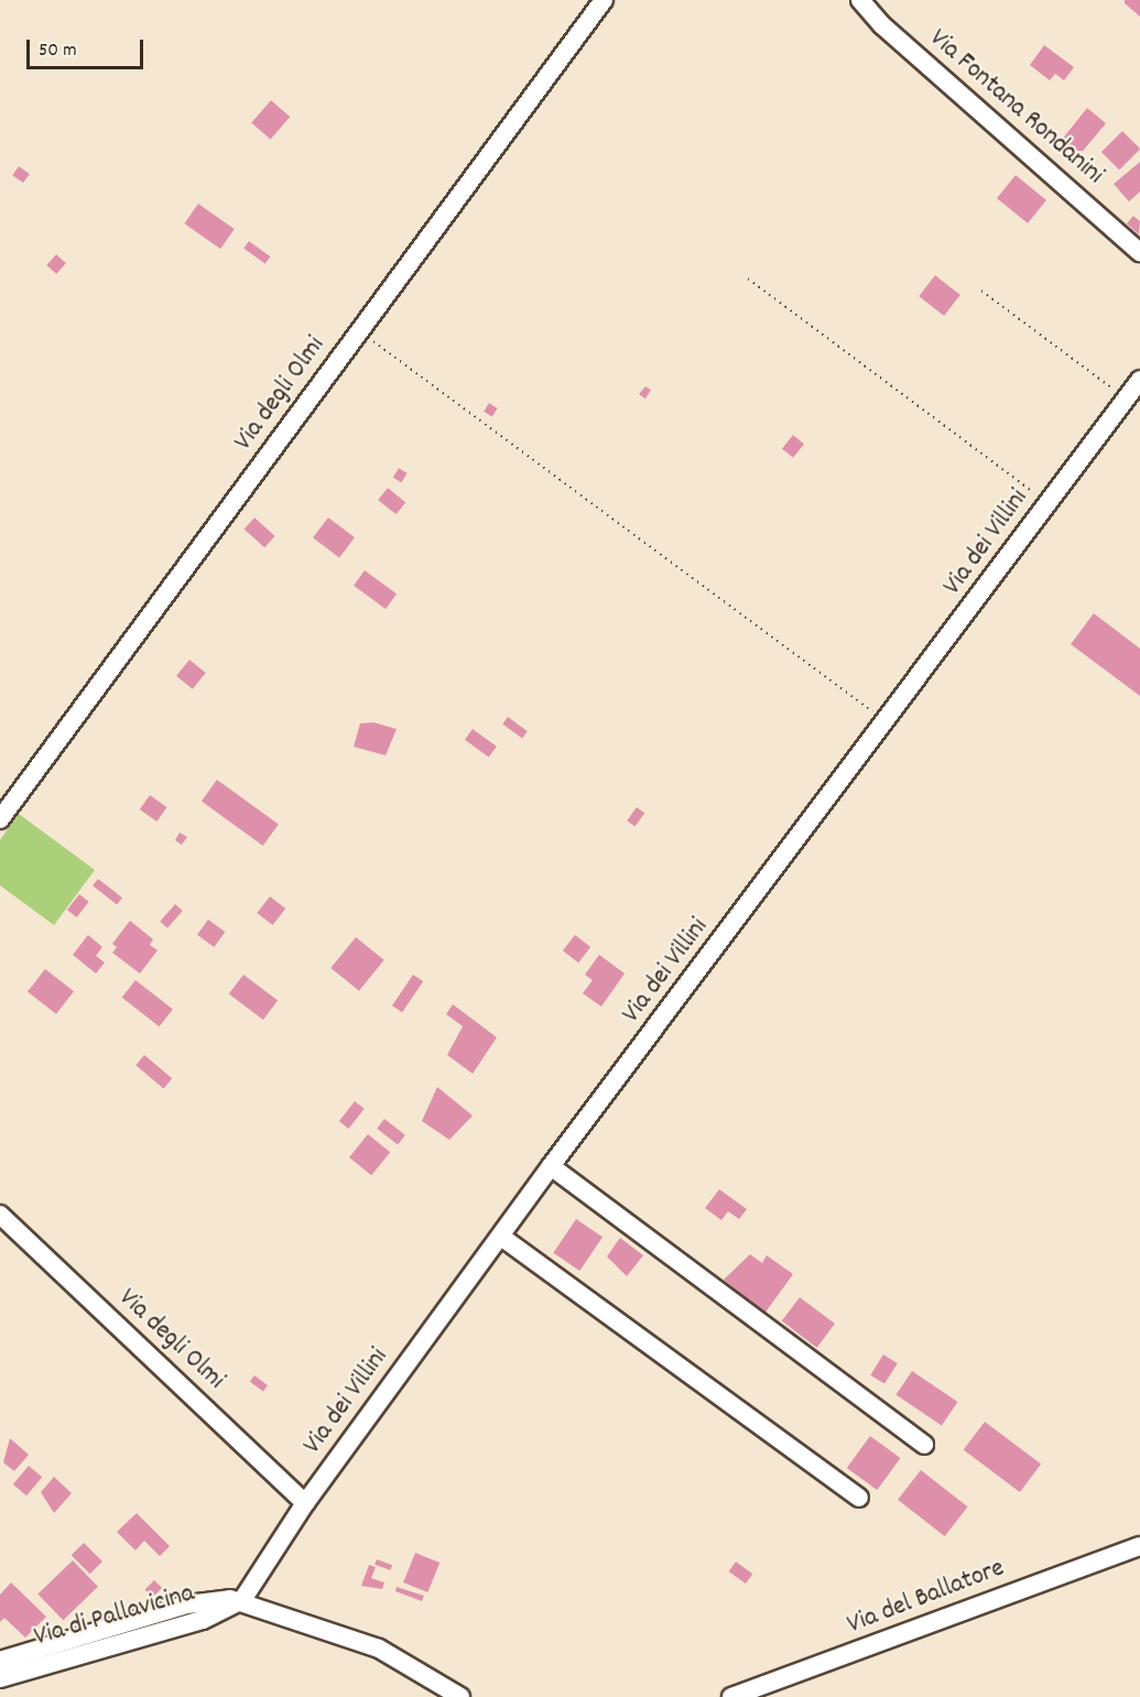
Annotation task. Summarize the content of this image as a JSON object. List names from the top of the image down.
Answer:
{
  "streets": {
    "street": [
      "Via Fontana Rondanini",
      "Via degli Olmi",
      "Via dei Villini",
      "Via del Ballatore",
      "Via di Pallavicina"
    ]
  },
  "crossings": [
    ["Via degli Olmi", "Via dei Villini"],
    ["Via dei Villini", "Via di Pallavicina"]
  ],
  "scale_bar": "50 m"
}
